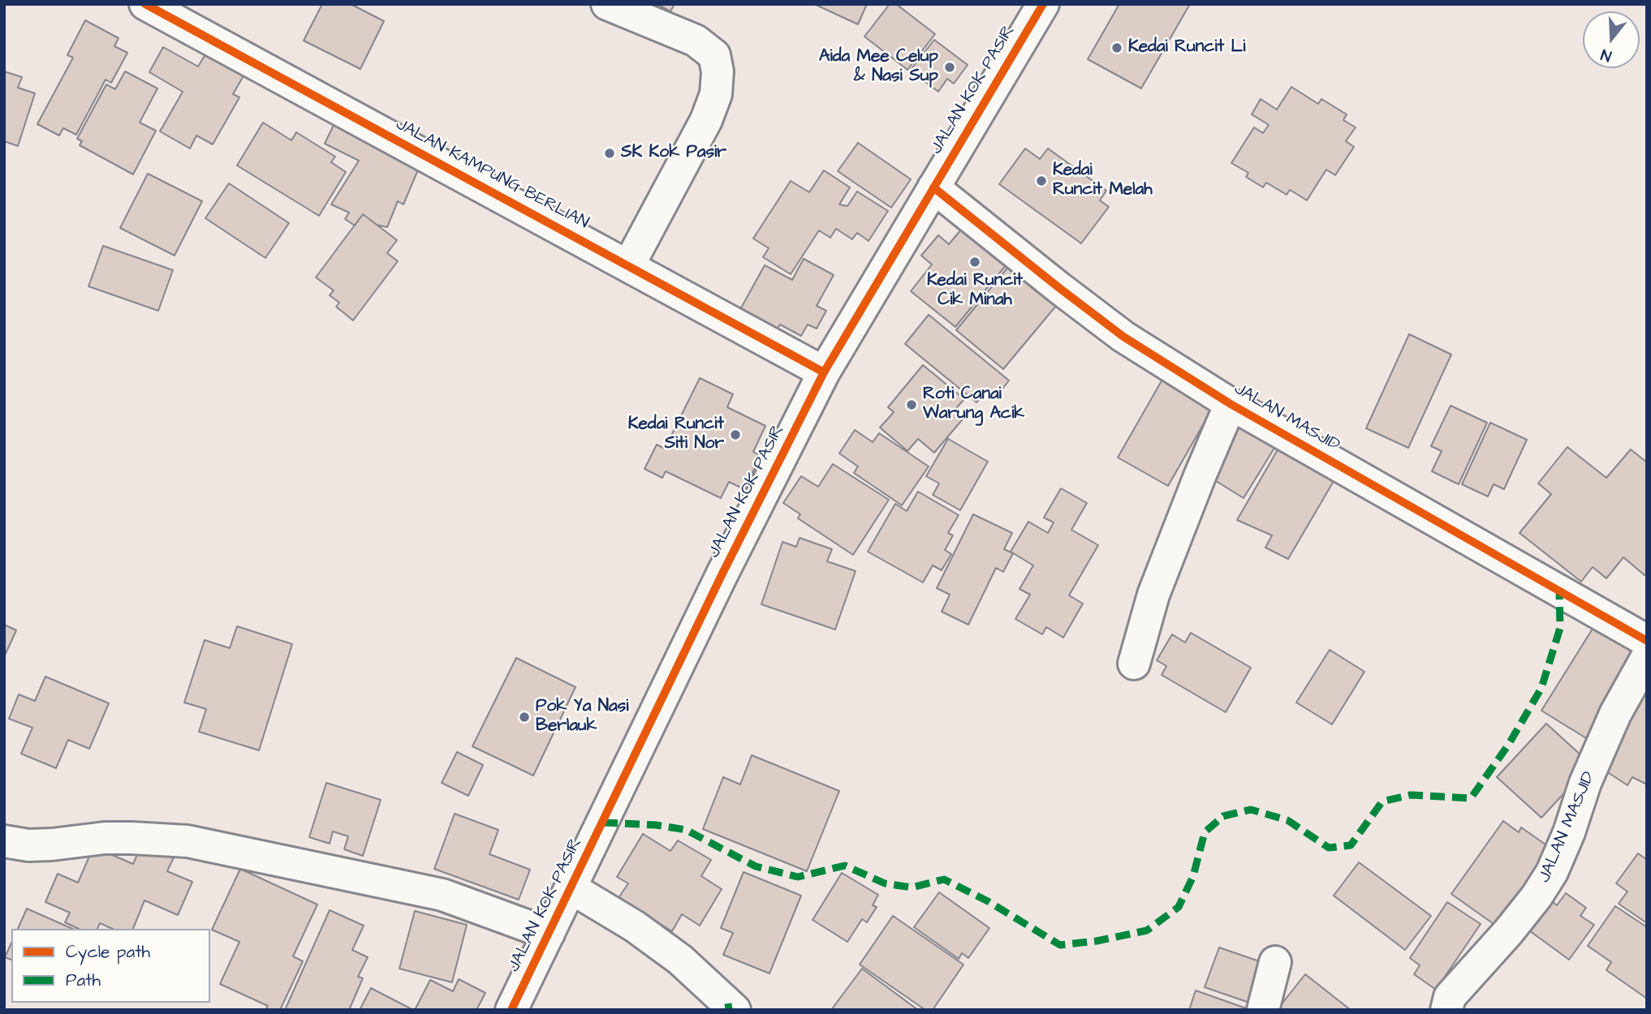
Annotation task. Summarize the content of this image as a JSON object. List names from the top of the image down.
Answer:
{
  "streets": {
    "street": ["JALAN KOK PASIR", "JALAN KAMPUNG BERLIAN", "JALAN MASJID"]
  },
  "crossings": [
    ["JALAN KOK PASIR", "JALAN KAMPUNG BERLIAN"],
    ["JALAN KOK PASIR", "JALAN MASJID"]
  ],
  "places": [
    "Kedai Runcit Li",
    "Aida Mee Celup & Nasi Sup",
    "SK Kok Pasir",
    "Kedai Runcit Melah",
    "Kedai Runcit Cik Minah",
    "Roti Canai Warung Acik",
    "Kedai Runcit Siti Nor",
    "Pok Ya Nasi Berlauk"
  ],
  "legend": ["Cycle path", "Path"],
  "north": "bottom"
}
